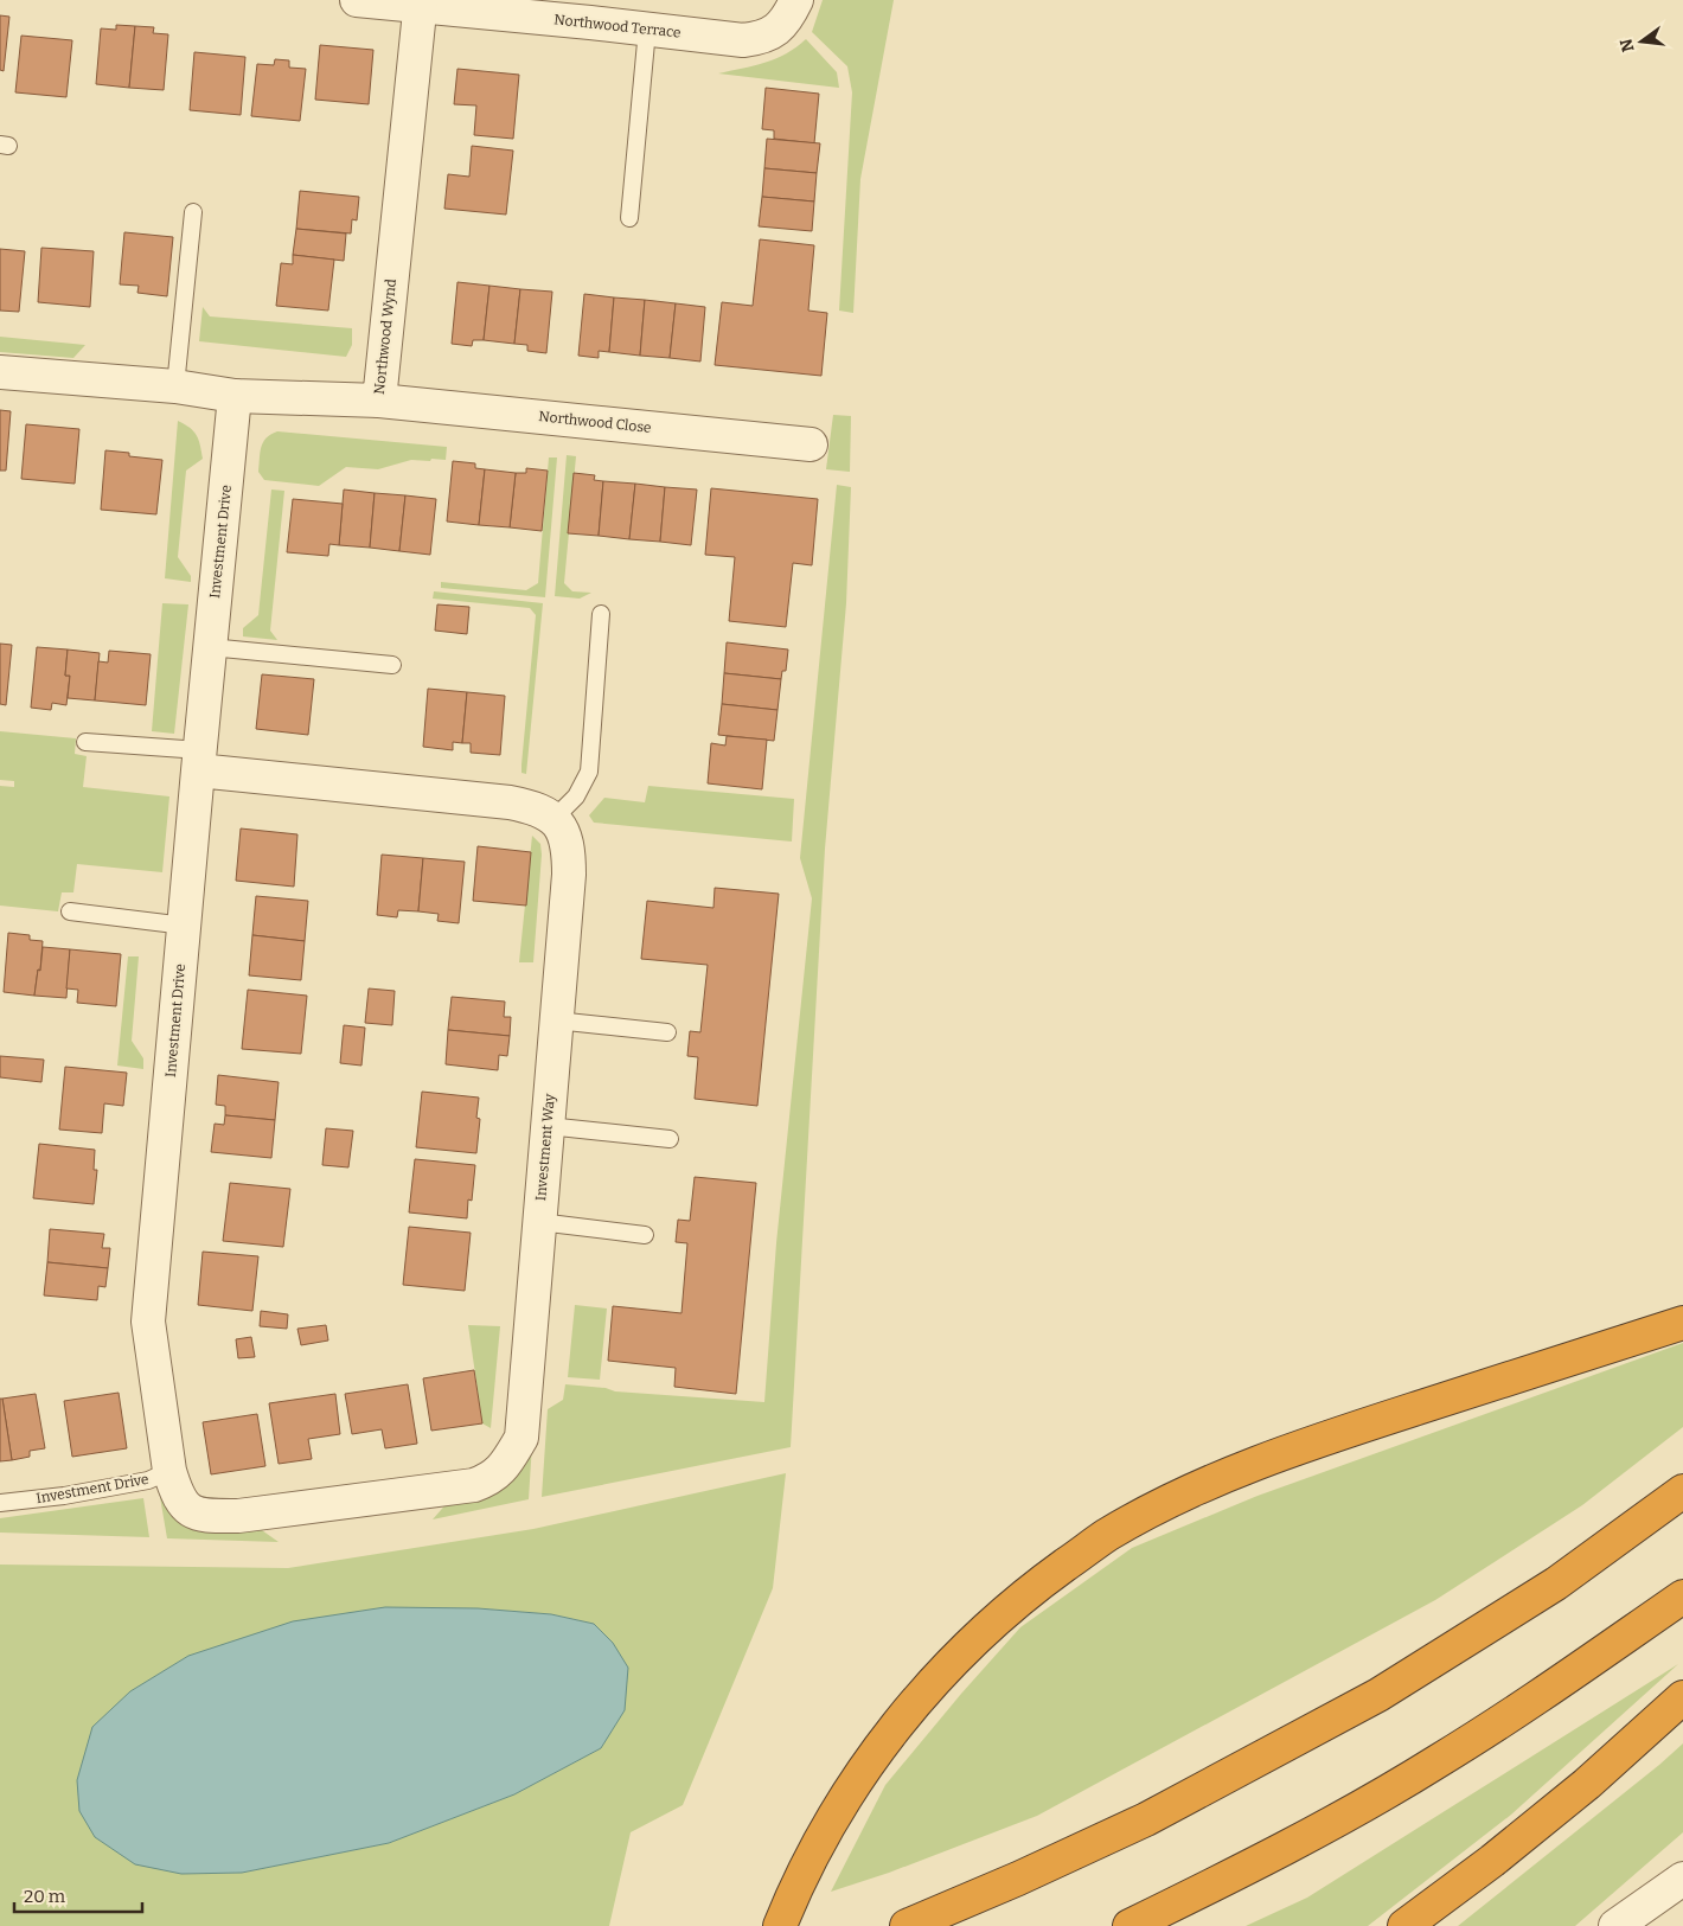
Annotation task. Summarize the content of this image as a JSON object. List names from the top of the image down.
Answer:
{
  "streets": {
    "street": [
      "Northwood Terrace",
      "Northwood Wynd",
      "Northwood Close",
      "Investment Drive",
      "Investment Way"
    ]
  },
  "crossings": [
    ["Northwood Terrace", "Northwood Wynd"],
    ["Northwood Wynd", "Northwood Close"],
    ["Northwood Wynd", "Investment Drive"],
    ["Investment Drive", "Investment Way"]
  ],
  "scale_bar": "20 m",
  "north": "left"
}
